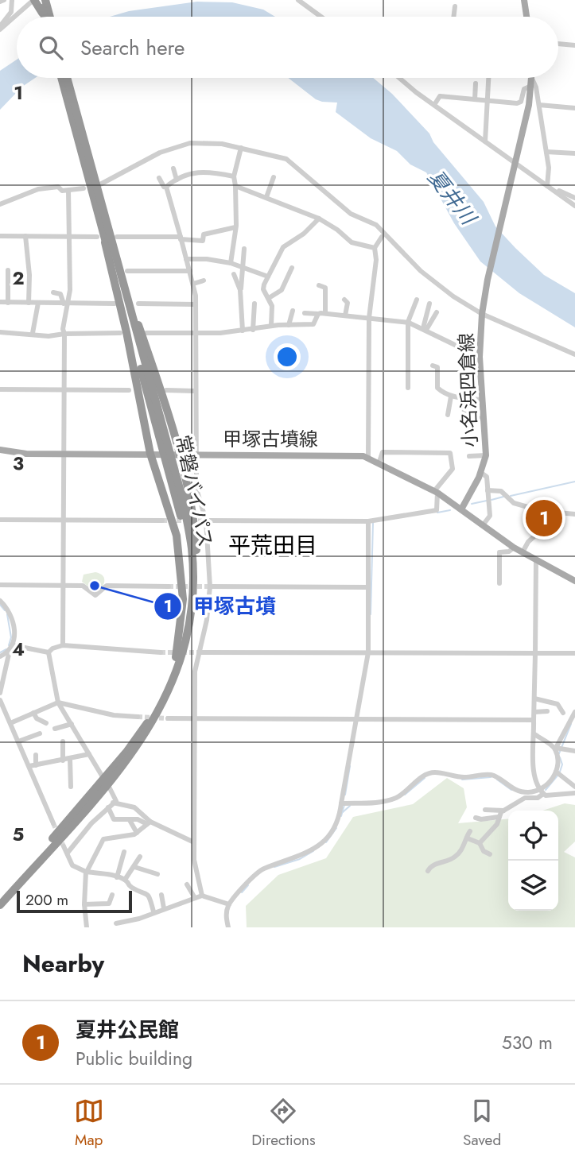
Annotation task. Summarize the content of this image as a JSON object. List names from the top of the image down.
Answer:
{
  "streets": {
    "highway": ["常磐バイパス"],
    "main road": ["小名浜四倉線", "甲塚古墳線"]
  },
  "crossings": [
    ["小名浜四倉線", "甲塚古墳線"]
  ],
  "districts": ["平荒田目"],
  "water": ["夏井川"],
  "places": ["甲塚古墳"],
  "scale_bar": "200 m",
  "page": {
    "search": "Search here",
    "pins": "1",
    "scale": "200 m",
    "heading": "Nearby",
    "list": [
      {
        "mark": "1",
        "name": "夏井公民館",
        "note": "Public building",
        "value": "530 m"
      }
    ],
    "nav": ["Map", "Directions", "Saved"]
  },
  "grid": {
    "rows": [
      "1",
      "2",
      "3",
      "4",
      "5"
    ]
  }
}
